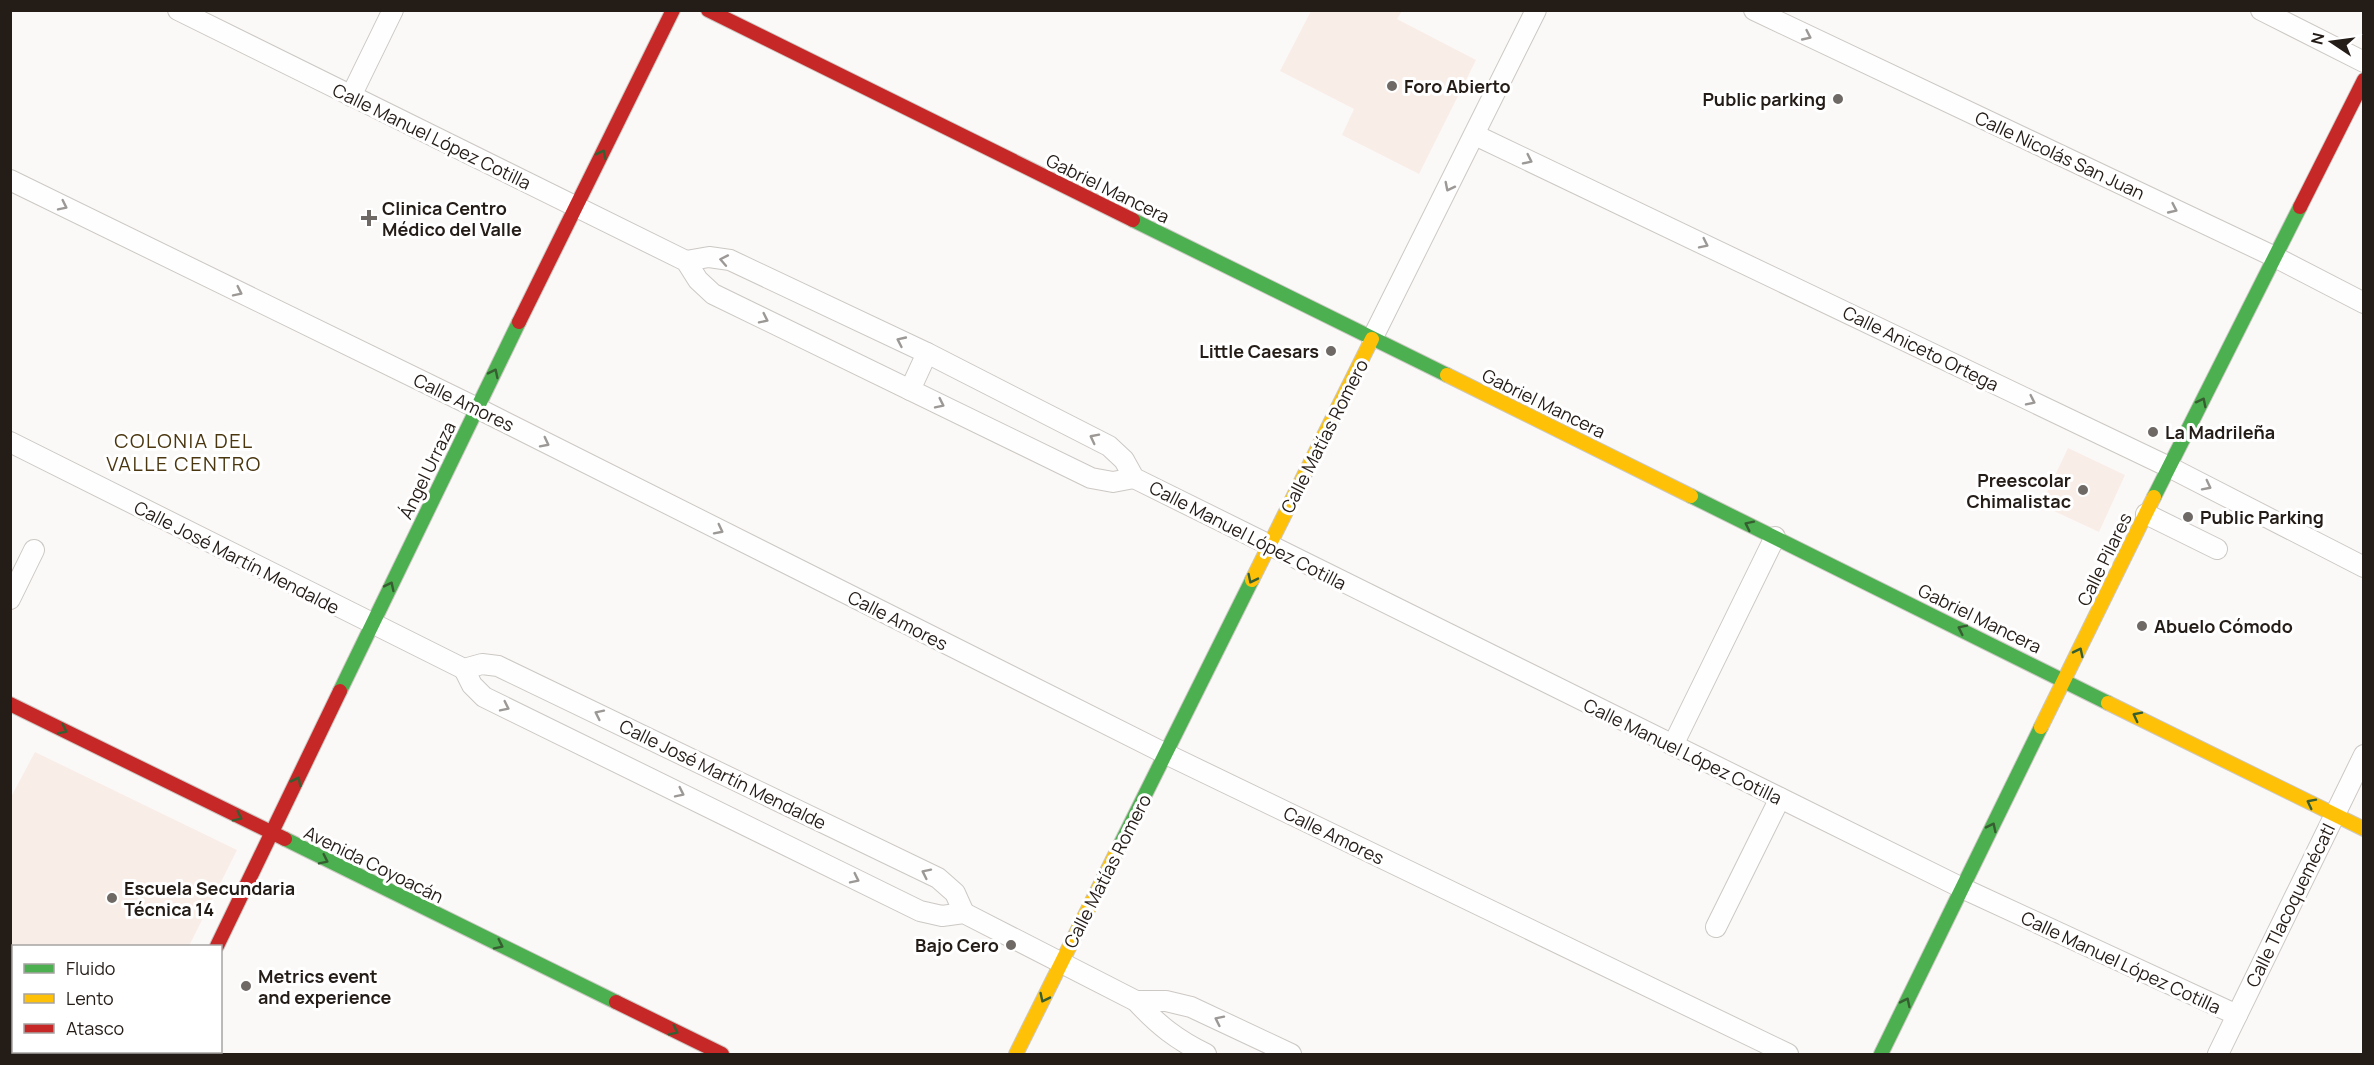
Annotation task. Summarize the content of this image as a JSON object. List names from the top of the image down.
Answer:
{
  "streets": {
    "main road": [
      "Gabriel Mancera",
      "Calle Matías Romero",
      "Ángel Urraza",
      "Calle Pilares",
      "Avenida Coyoacán"
    ],
    "street": [
      "Calle Manuel López Cotilla",
      "Calle Nicolás San Juan",
      "Calle Aniceto Ortega",
      "Calle Amores",
      "Calle José Martín Mendalde",
      "Calle Tlacoquemécatl"
    ]
  },
  "crossings": [
    ["Calle Manuel López Cotilla", "Calle Matías Romero"],
    ["Calle Manuel López Cotilla", "Ángel Urraza"],
    ["Calle Manuel López Cotilla", "Calle Pilares"],
    ["Calle Manuel López Cotilla", "Calle Tlacoquemécatl"],
    ["Calle Nicolás San Juan", "Calle Pilares"],
    ["Gabriel Mancera", "Calle Matías Romero"],
    ["Gabriel Mancera", "Calle Pilares"],
    ["Gabriel Mancera", "Calle Tlacoquemécatl"],
    ["Calle Aniceto Ortega", "Calle Matías Romero"],
    ["Calle Aniceto Ortega", "Calle Pilares"],
    ["Calle Amores", "Calle Matías Romero"],
    ["Calle Amores", "Ángel Urraza"],
    ["Calle Matías Romero", "Calle José Martín Mendalde"],
    ["Ángel Urraza", "Calle José Martín Mendalde"],
    ["Ángel Urraza", "Avenida Coyoacán"]
  ],
  "one_way": [
    "Calle Nicolás San Juan",
    "Gabriel Mancera",
    "Calle Aniceto Ortega",
    "Calle Amores",
    "Calle Matías Romero",
    "Ángel Urraza",
    "Calle Pilares",
    "Avenida Coyoacán"
  ],
  "districts": ["COLONIA DEL VALLE CENTRO"],
  "places": {
    "other": [
      "Foro Abierto",
      "Public parking",
      "Little Caesars",
      "La Madrileña",
      "Preescolar Chimalistac",
      "Public Parking",
      "Abuelo Cómodo",
      "Escuela Secundaria Técnica 14",
      "Bajo Cero",
      "Metrics event and experience"
    ],
    "health": ["Clinica Centro Médico del Valle"]
  },
  "legend": ["Fluido", "Lento", "Atasco"],
  "north": "left"
}
